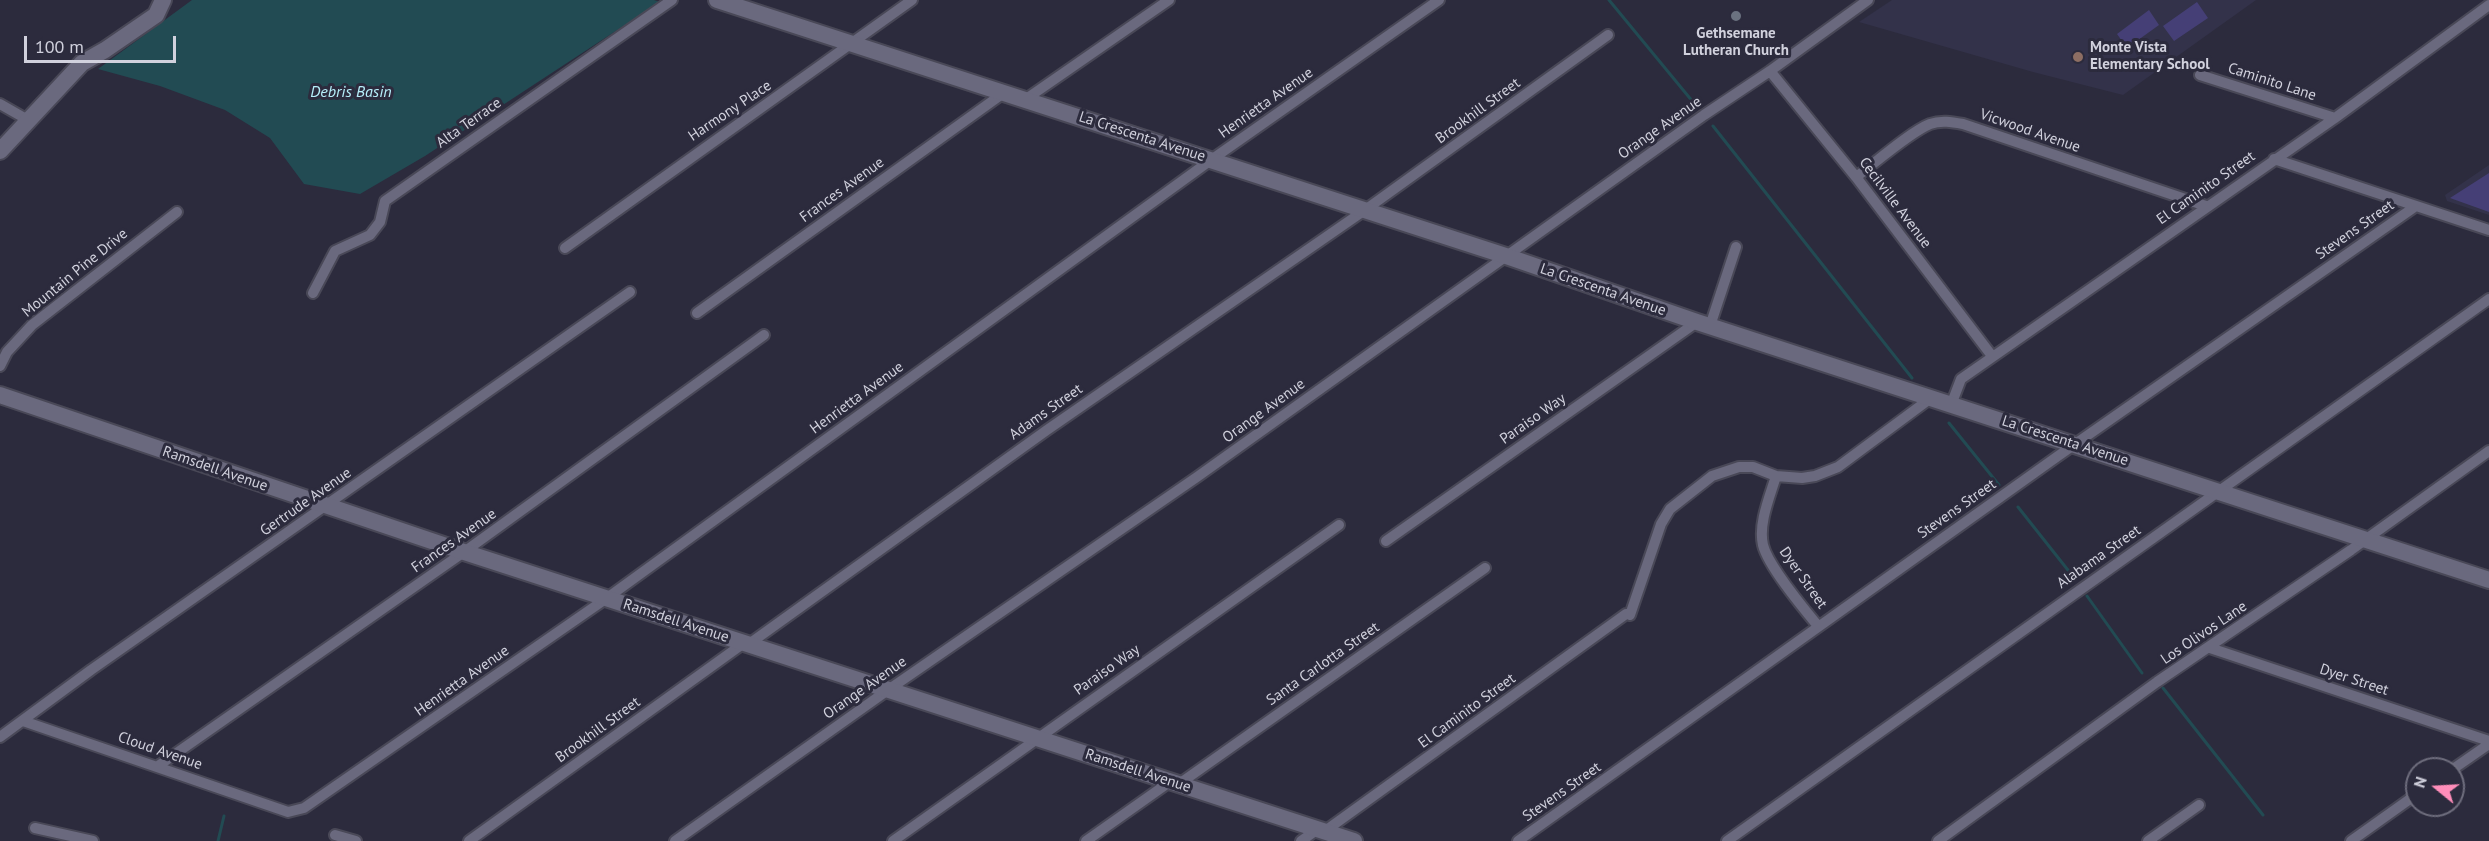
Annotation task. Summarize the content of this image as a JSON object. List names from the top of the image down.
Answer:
{
  "streets": {
    "street": [
      "Caminito Lane",
      "Henrietta Avenue",
      "Harmony Place",
      "Brookhill Street",
      "Alta Terrace",
      "Orange Avenue",
      "Vicwood Avenue",
      "La Crescenta Avenue",
      "El Caminito Street",
      "Frances Avenue",
      "Cecilville Avenue",
      "Stevens Street",
      "Mountain Pine Drive",
      "Adams Street",
      "Paraiso Way",
      "Ramsdell Avenue",
      "Gertrude Avenue",
      "Alabama Street",
      "Dyer Street",
      "Los Olivos Lane",
      "Santa Carlotta Street",
      "Cloud Avenue"
    ]
  },
  "crossings": [
    ["Caminito Lane", "El Caminito Street"],
    ["Henrietta Avenue", "La Crescenta Avenue"],
    ["Henrietta Avenue", "Ramsdell Avenue"],
    ["Henrietta Avenue", "Cloud Avenue"],
    ["Harmony Place", "La Crescenta Avenue"],
    ["Brookhill Street", "La Crescenta Avenue"],
    ["Brookhill Street", "Adams Street"],
    ["Brookhill Street", "Ramsdell Avenue"],
    ["Orange Avenue", "La Crescenta Avenue"],
    ["Orange Avenue", "Cecilville Avenue"],
    ["Orange Avenue", "Ramsdell Avenue"],
    ["Vicwood Avenue", "El Caminito Street"],
    ["Vicwood Avenue", "Cecilville Avenue"],
    ["La Crescenta Avenue", "El Caminito Street"],
    ["La Crescenta Avenue", "Frances Avenue"],
    ["La Crescenta Avenue", "Stevens Street"],
    ["La Crescenta Avenue", "Adams Street"],
    ["La Crescenta Avenue", "Paraiso Way"],
    ["La Crescenta Avenue", "Alabama Street"],
    ["La Crescenta Avenue", "Los Olivos Lane"],
    ["El Caminito Street", "Cecilville Avenue"],
    ["El Caminito Street", "Ramsdell Avenue"],
    ["El Caminito Street", "Dyer Street"],
    ["Frances Avenue", "Ramsdell Avenue"],
    ["Frances Avenue", "Cloud Avenue"],
    ["Stevens Street", "Dyer Street"],
    ["Adams Street", "Ramsdell Avenue"],
    ["Paraiso Way", "Ramsdell Avenue"],
    ["Ramsdell Avenue", "Gertrude Avenue"],
    ["Ramsdell Avenue", "Santa Carlotta Street"],
    ["Gertrude Avenue", "Cloud Avenue"],
    ["Dyer Street", "Los Olivos Lane"]
  ],
  "water": ["Debris Basin"],
  "places": ["Gethsemane Lutheran Church", "Monte Vista Elementary School"],
  "scale_bar": "100 m",
  "north": "left"
}
